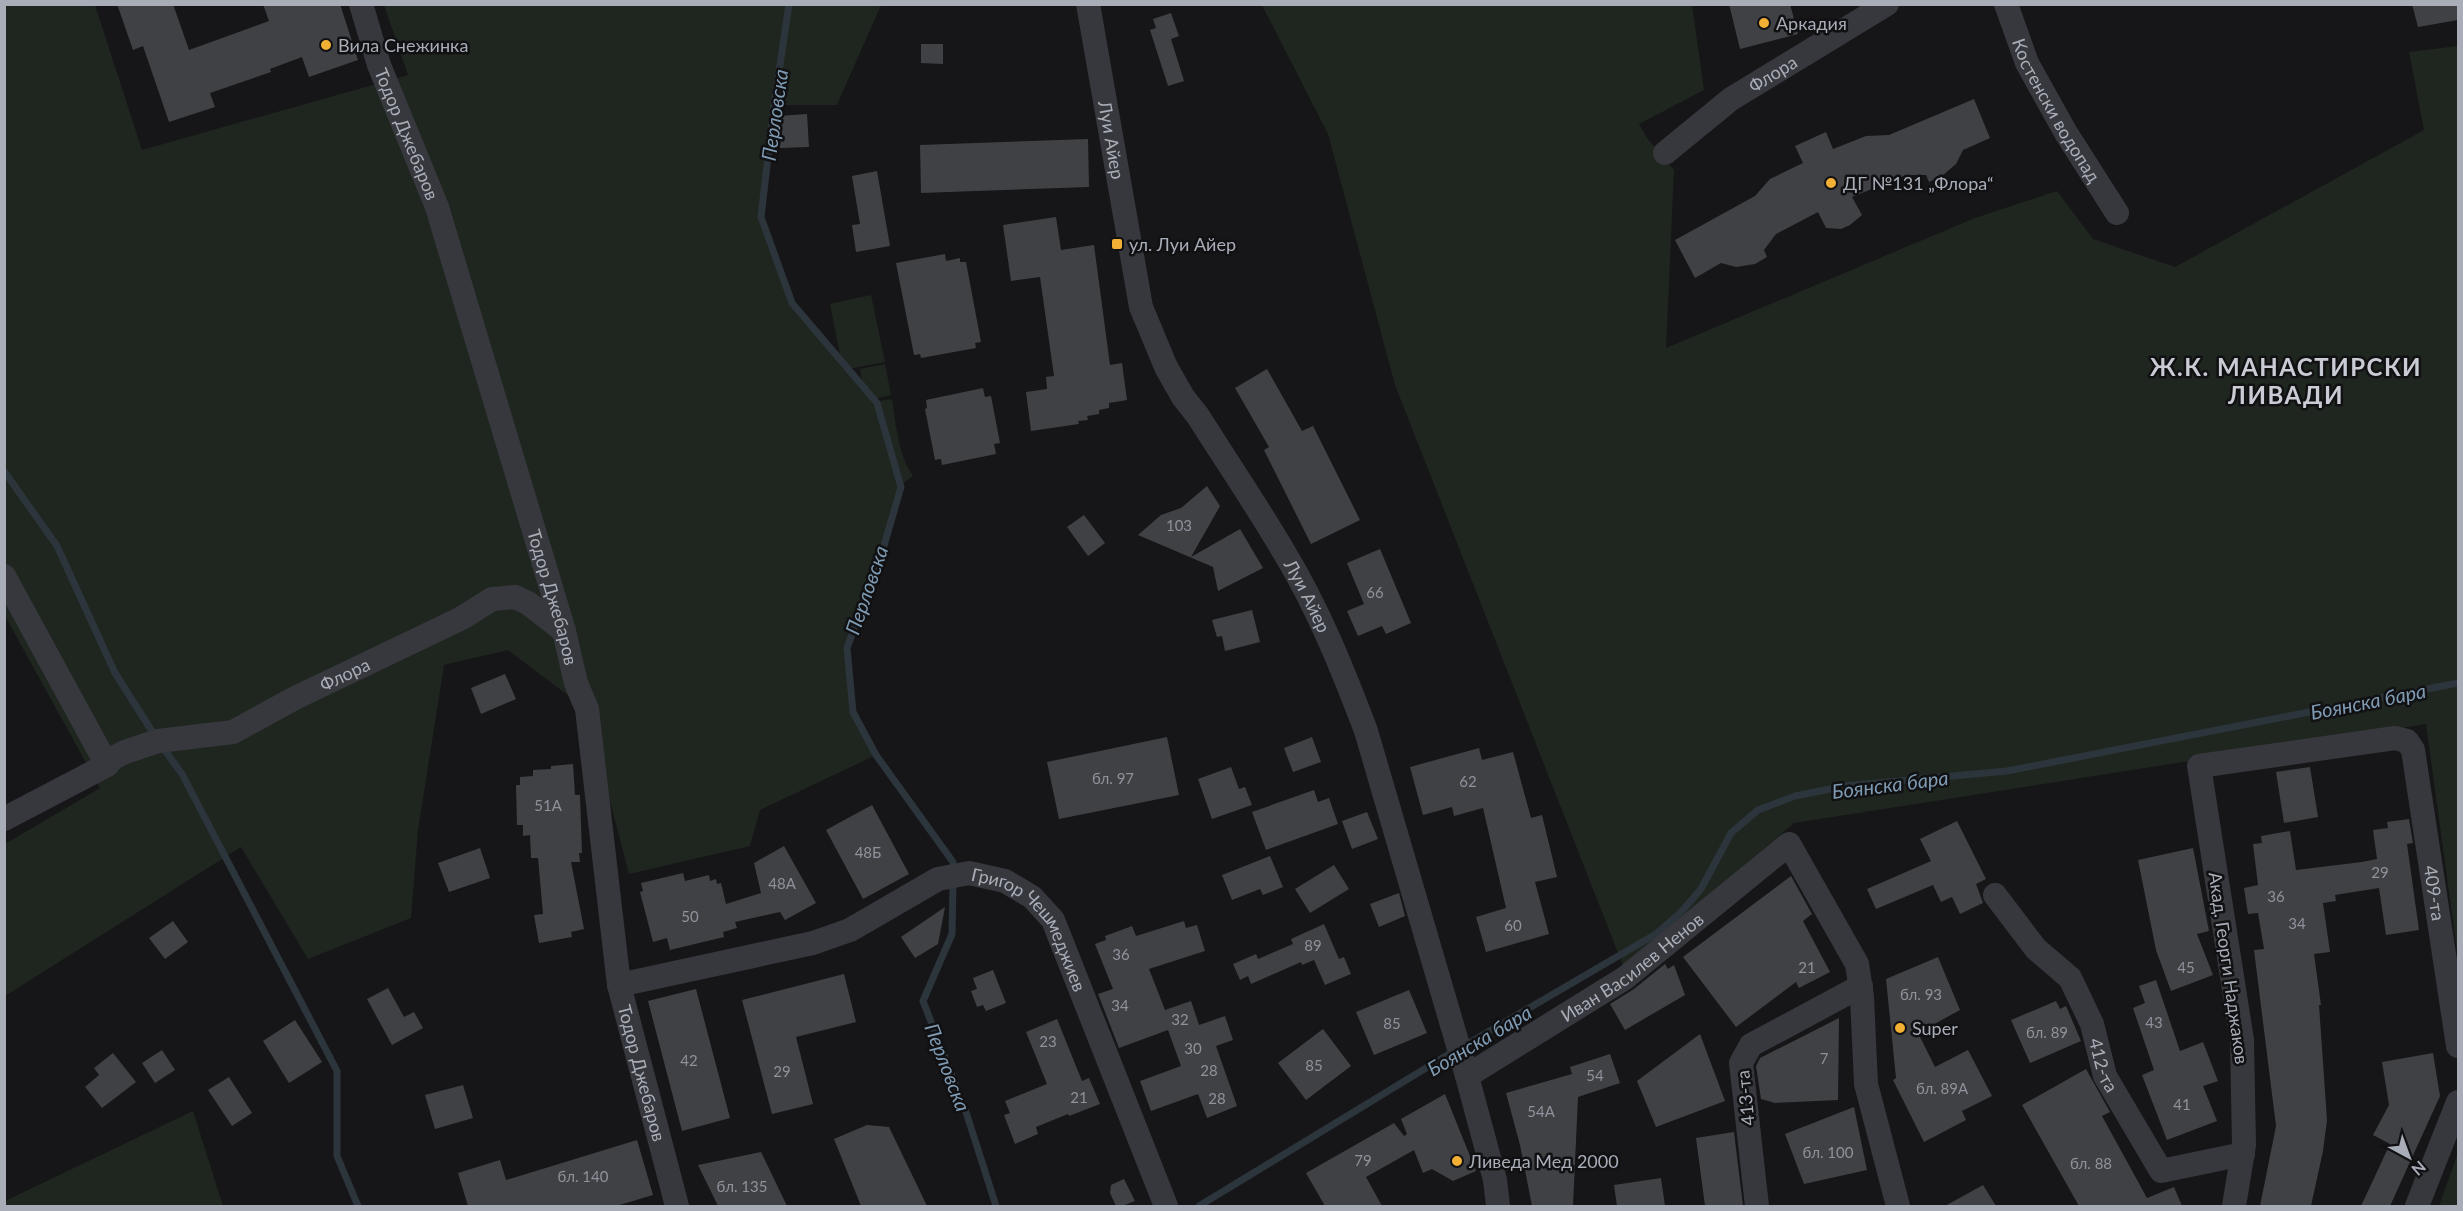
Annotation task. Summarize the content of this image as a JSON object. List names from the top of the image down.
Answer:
{
  "streets": {
    "street": [
      "Флора",
      "Костенски водопад",
      "Тодор Джебаров",
      "Луи Айер",
      "409-та",
      "Григор Чешмеджиев",
      "Иван Василев Ненов",
      "Акад. Георги Наджаков",
      "412-та",
      "413-та"
    ]
  },
  "crossings": [
    ["Флора", "Тодор Джебаров"],
    ["Тодор Джебаров", "Григор Чешмеджиев"],
    ["Луи Айер", "Иван Василев Ненов"],
    ["409-та", "Акад. Георги Наджаков"],
    ["Иван Василев Ненов", "413-та"],
    ["Акад. Георги Наджаков", "412-та"]
  ],
  "districts": ["Ж.К. МАНАСТИРСКИ ЛИВАДИ"],
  "water": ["Перловска", "Боянска бара"],
  "places": {
    "other": [
      "Аркадия",
      "Вила Снежинка",
      "ДГ №131 „Флора“",
      "Super",
      "Ливеда Мед 2000"
    ],
    "transit": ["ул. Луи Айер"]
  },
  "house_numbers": [
    "103",
    "66",
    "бл. 97",
    "62",
    "51А",
    "48Б",
    "29",
    "48А",
    "36",
    "50",
    "34",
    "60",
    "89",
    "36",
    "21",
    "45",
    "бл. 93",
    "34",
    "32",
    "43",
    "85",
    "бл. 89",
    "23",
    "30",
    "7",
    "42",
    "85",
    "28",
    "29",
    "54",
    "бл. 89А",
    "21",
    "28",
    "41",
    "54А",
    "бл. 100",
    "79",
    "бл. 88",
    "бл. 140",
    "бл. 135"
  ],
  "north": "bottom right"
}
